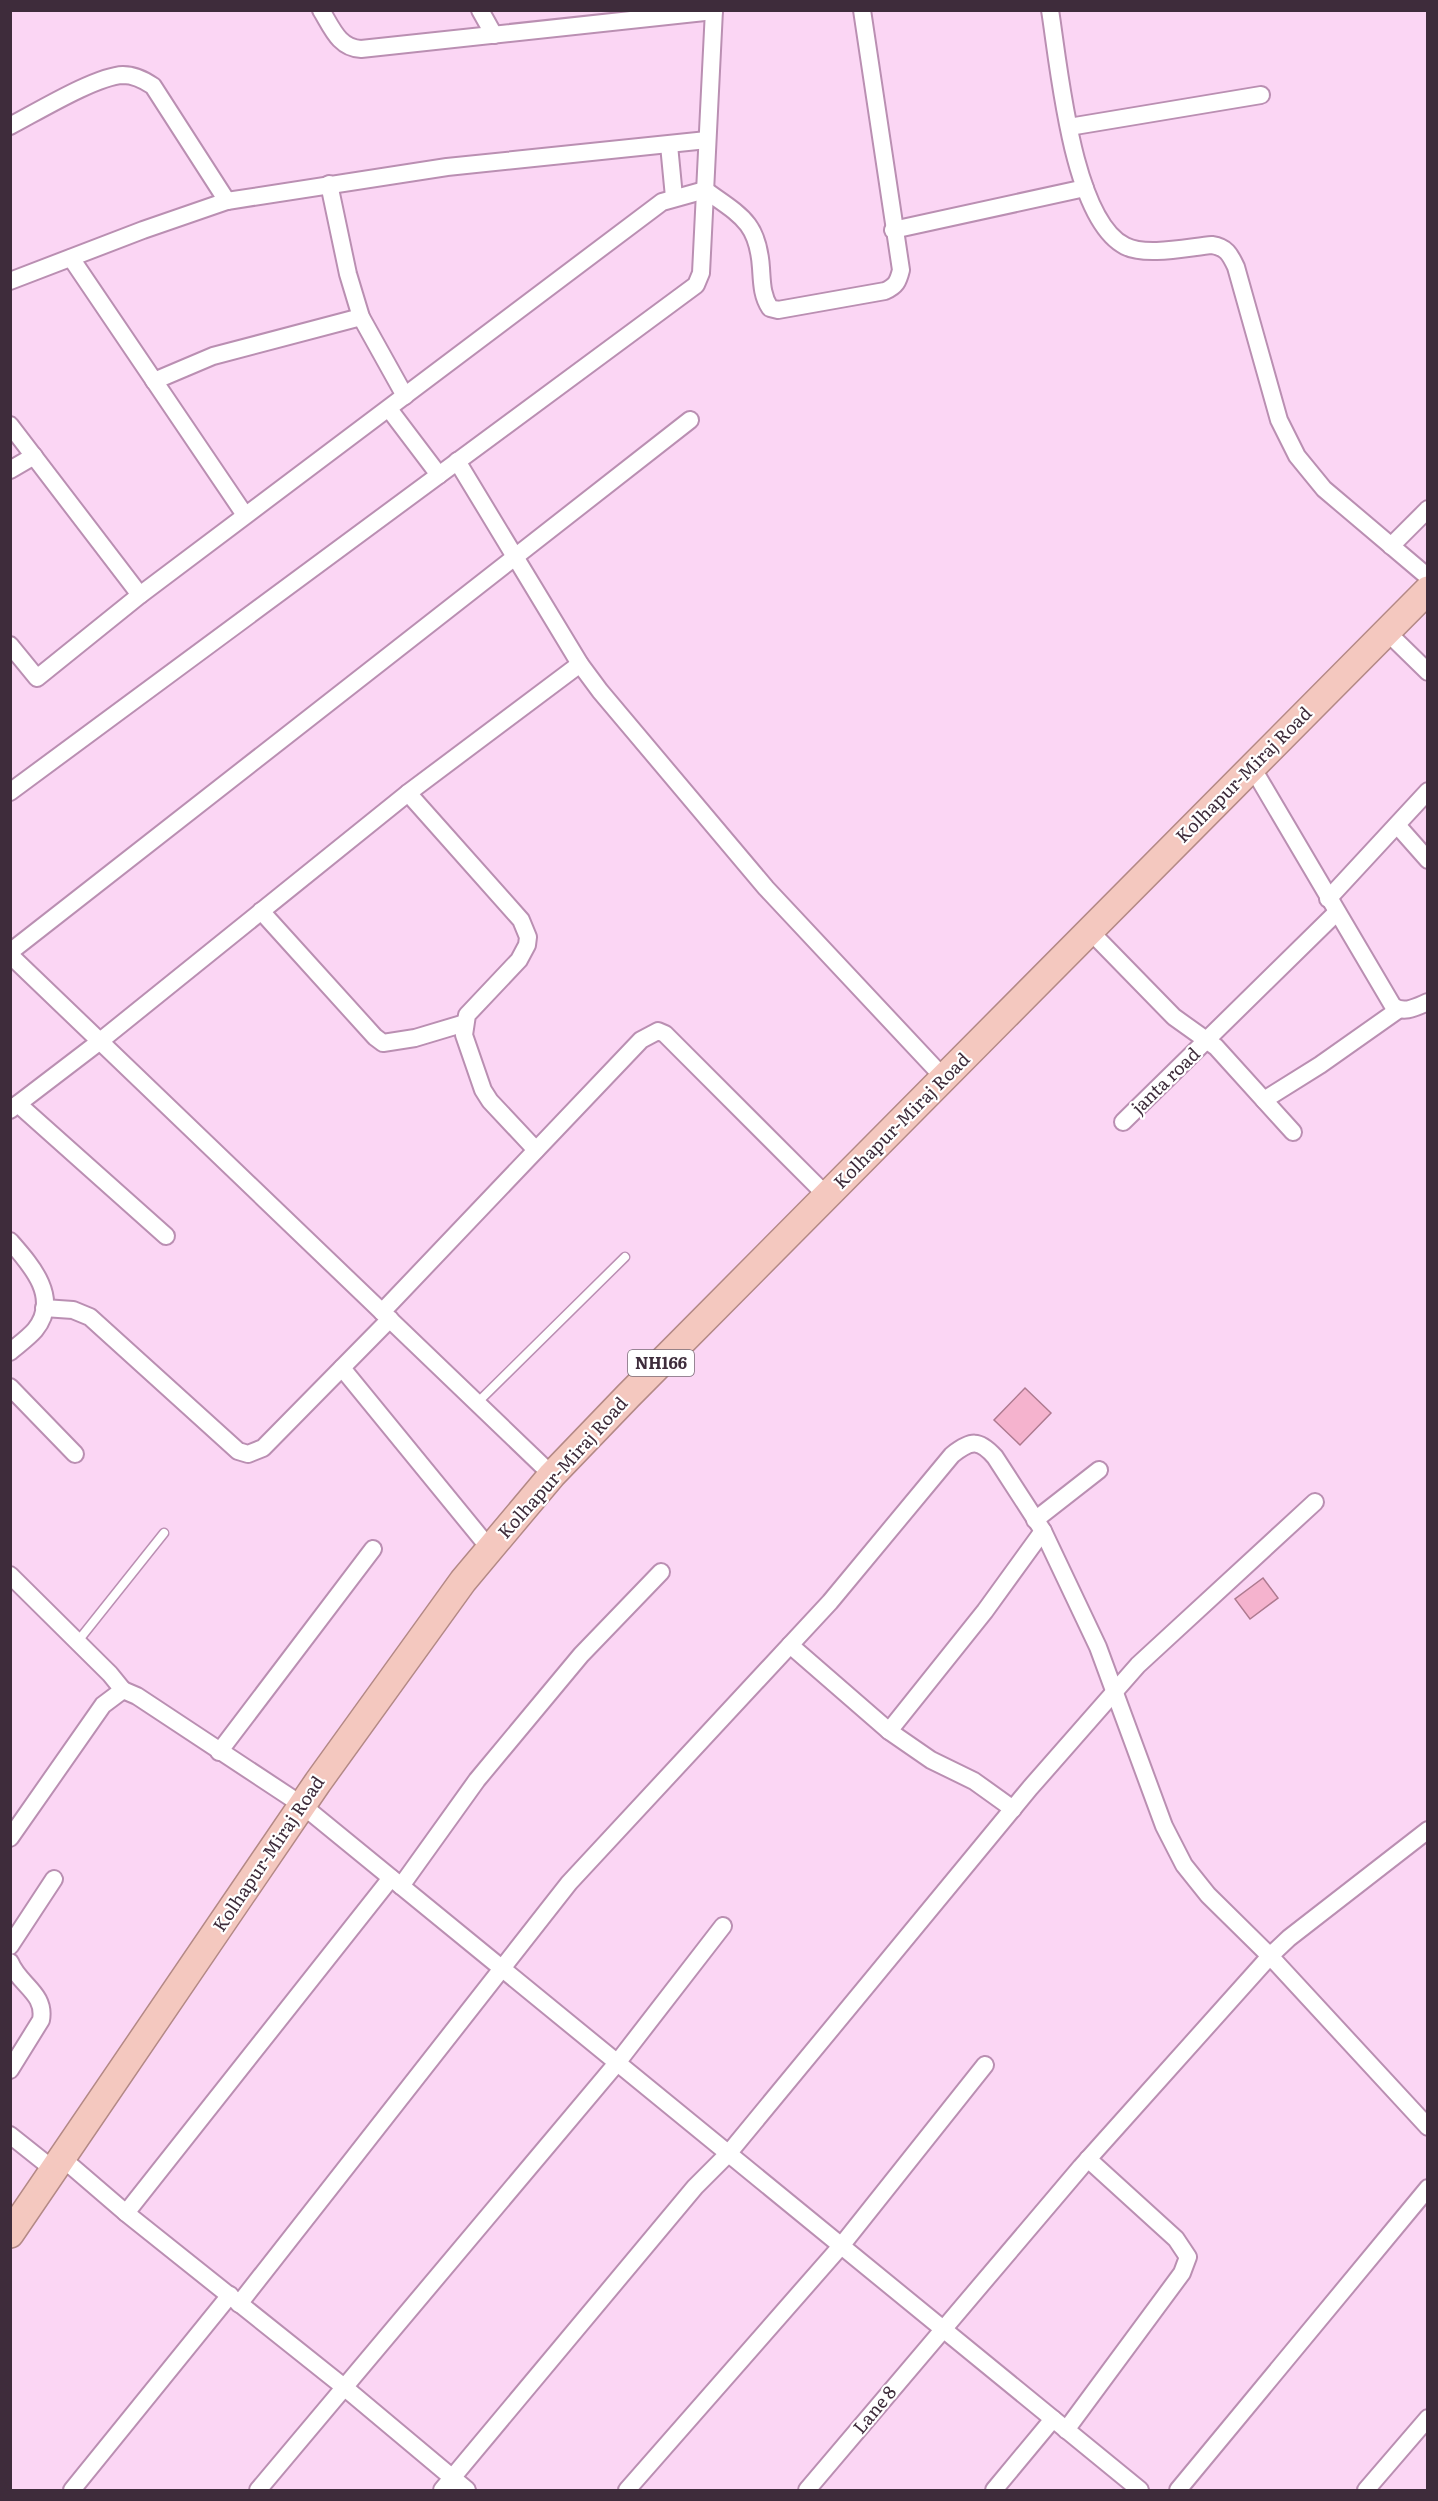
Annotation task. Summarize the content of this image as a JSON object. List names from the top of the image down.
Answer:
{
  "streets": {
    "highway": ["Kolhapur-Miraj Road", "NH166"],
    "street": ["janta road", "Lane 8"]
  }
}
